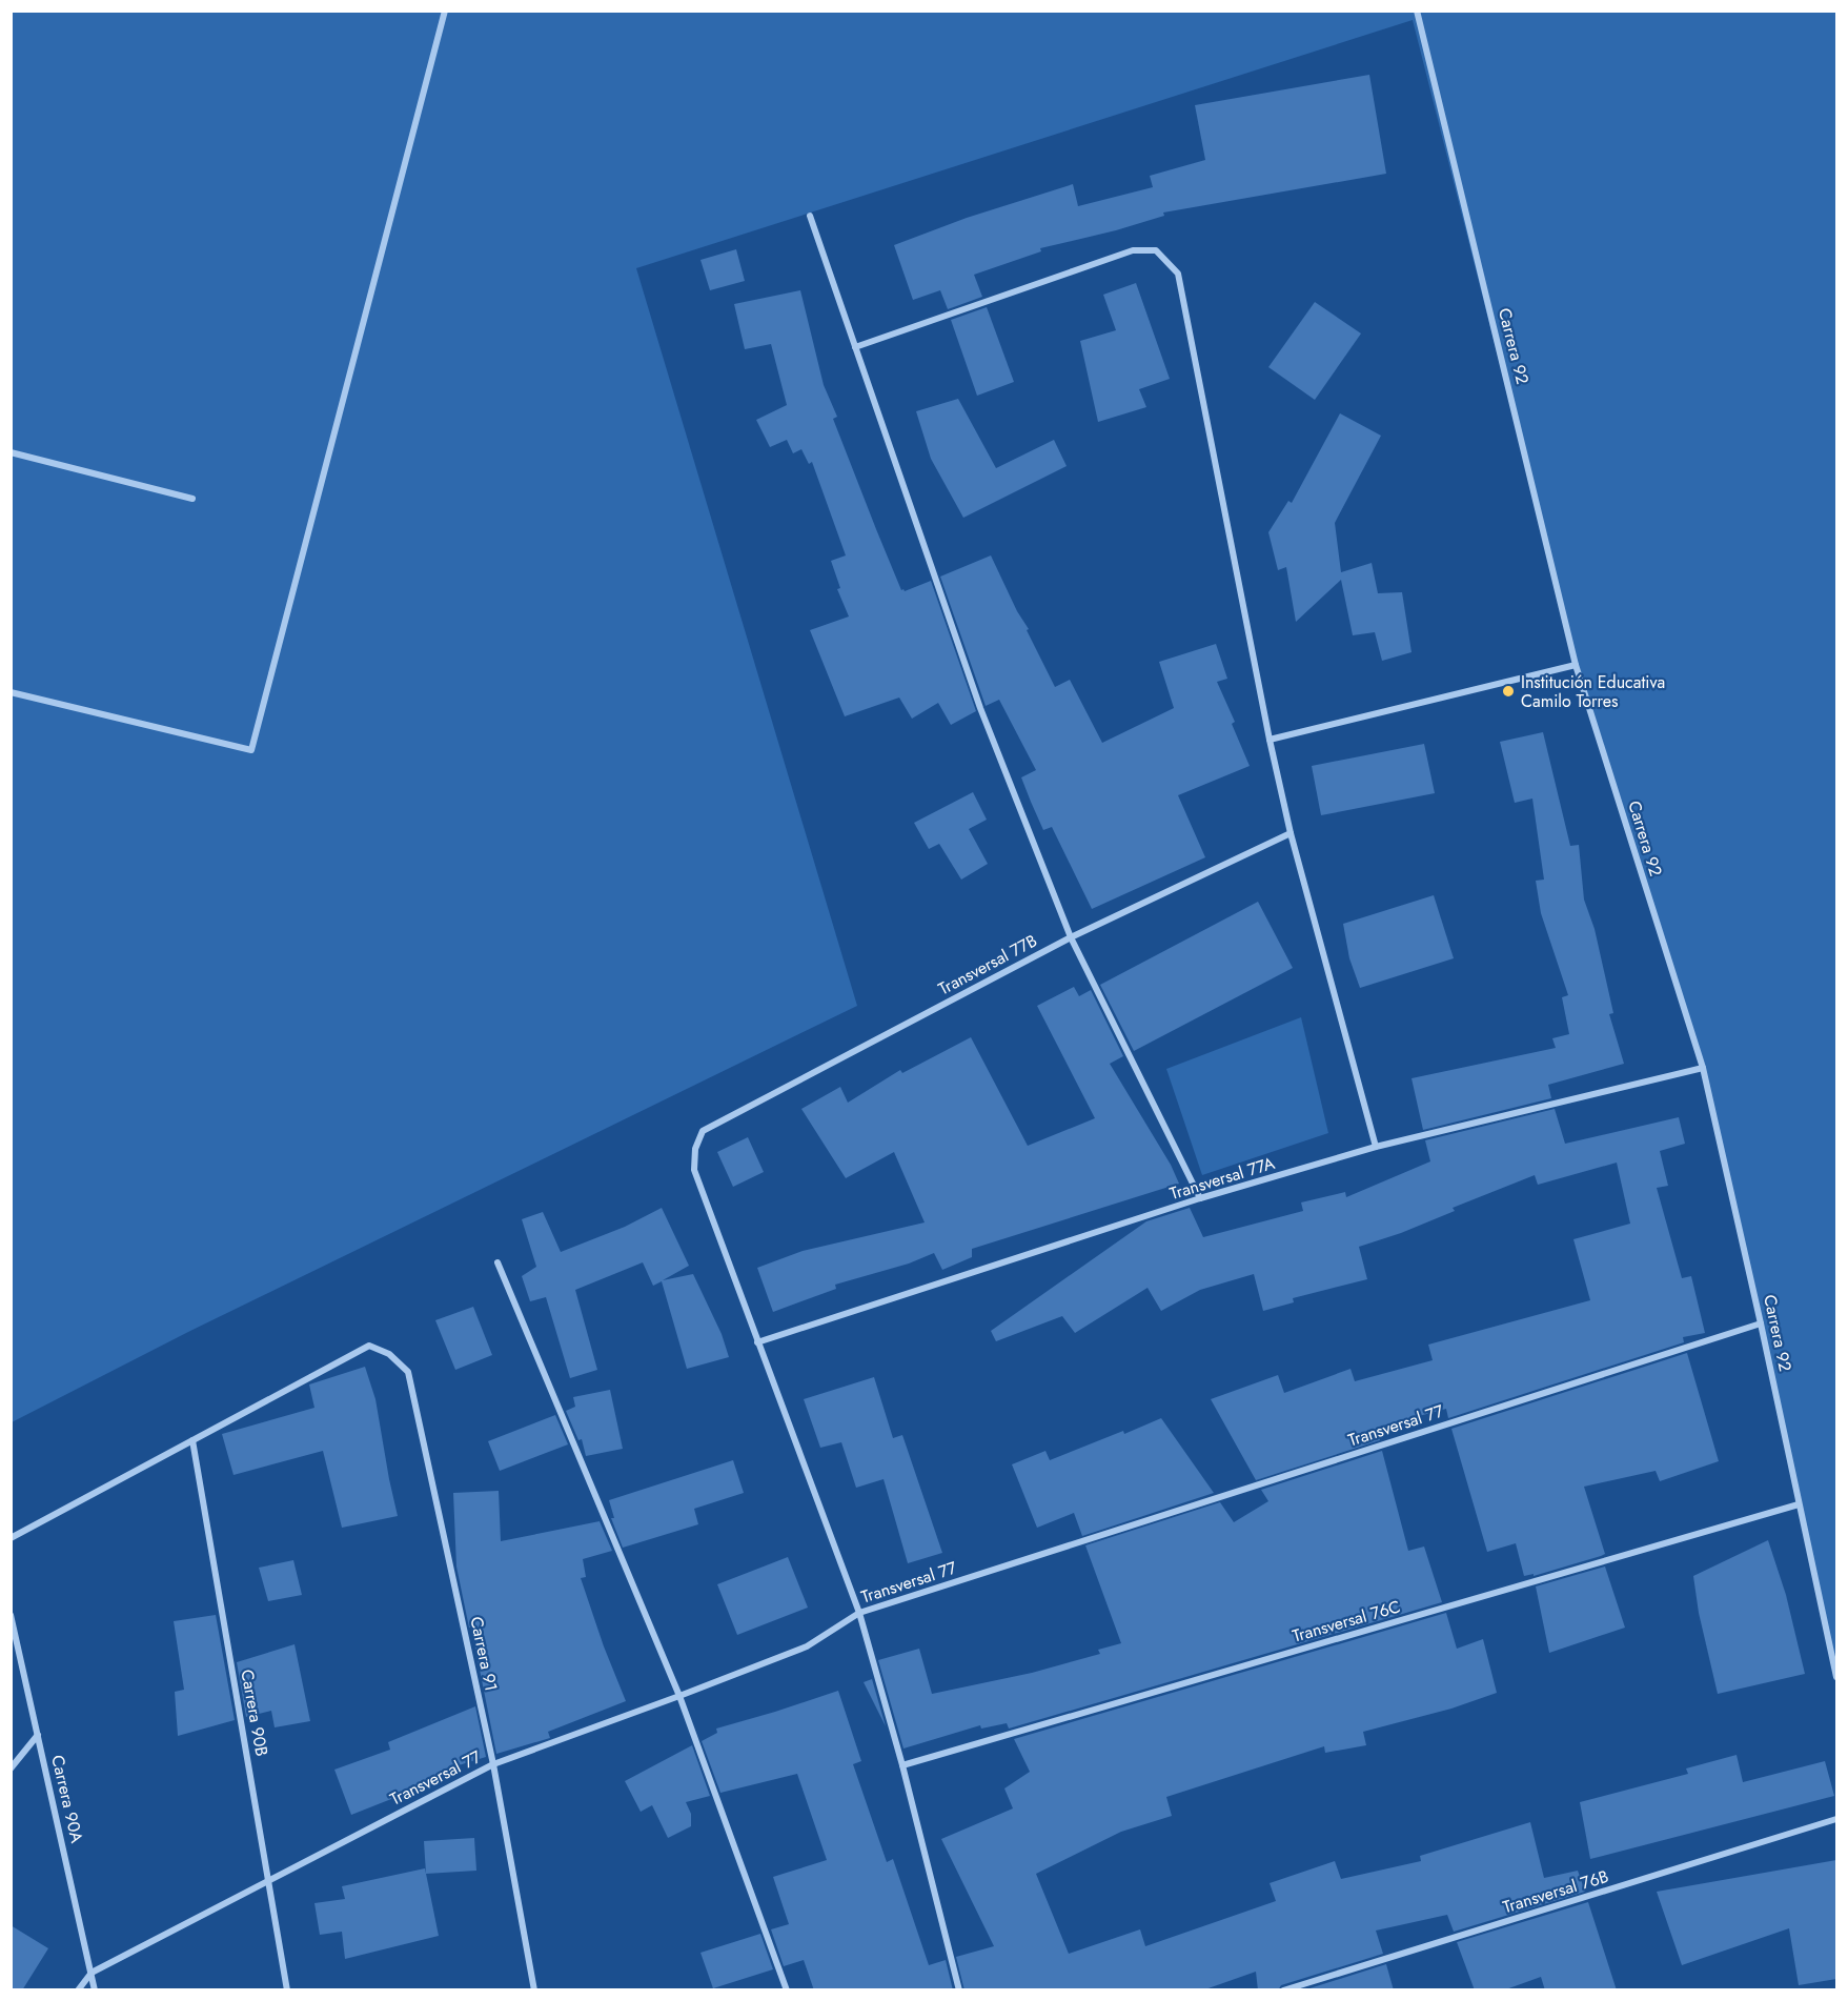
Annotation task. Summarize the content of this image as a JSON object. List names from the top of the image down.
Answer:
{
  "streets": {
    "street": [
      "Carrera 92",
      "Transversal 77B",
      "Transversal 77A",
      "Transversal 77",
      "Transversal 76C",
      "Carrera 91",
      "Carrera 90B",
      "Carrera 90A",
      "Transversal 76B"
    ]
  },
  "crossings": [
    ["Carrera 92", "Transversal 77A"],
    ["Carrera 92", "Transversal 77"],
    ["Carrera 92", "Transversal 76C"],
    ["Transversal 77B", "Transversal 77A"],
    ["Transversal 77", "Carrera 91"],
    ["Transversal 77", "Carrera 90B"],
    ["Transversal 77", "Carrera 90A"],
    ["Carrera 91", "Carrera 90B"]
  ],
  "places": ["Institución Educativa Camilo Torres"]
}
